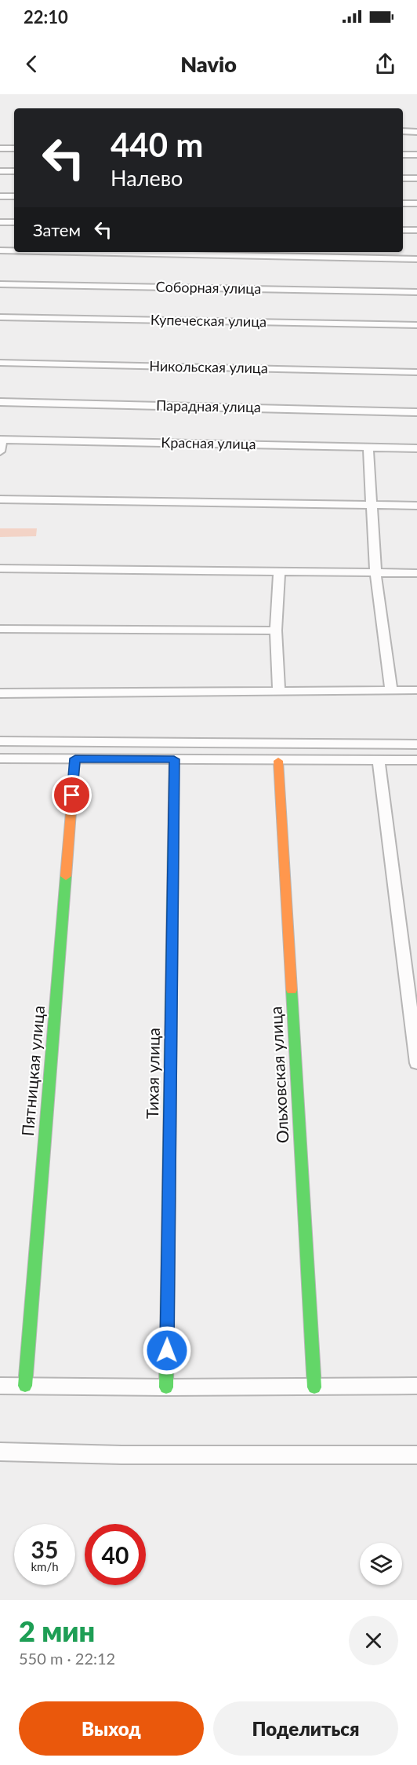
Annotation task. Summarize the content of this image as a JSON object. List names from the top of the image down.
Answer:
{
  "streets": {
    "street": [
      "Соборная улица",
      "Купеческая улица",
      "Никольская улица",
      "Парадная улица",
      "Красная улица",
      "Пятницкая улица",
      "Тихая улица",
      "Ольховская улица"
    ]
  },
  "page": {
    "status": "22:10",
    "header": "Navio",
    "turn": ["440 m", "Налево"],
    "then": "Затем",
    "speed": "35 km/h",
    "limit": "40",
    "heading": ["2 мин", "550 m · 22:12"],
    "buttons": ["Выход", "Поделиться"]
  }
}
